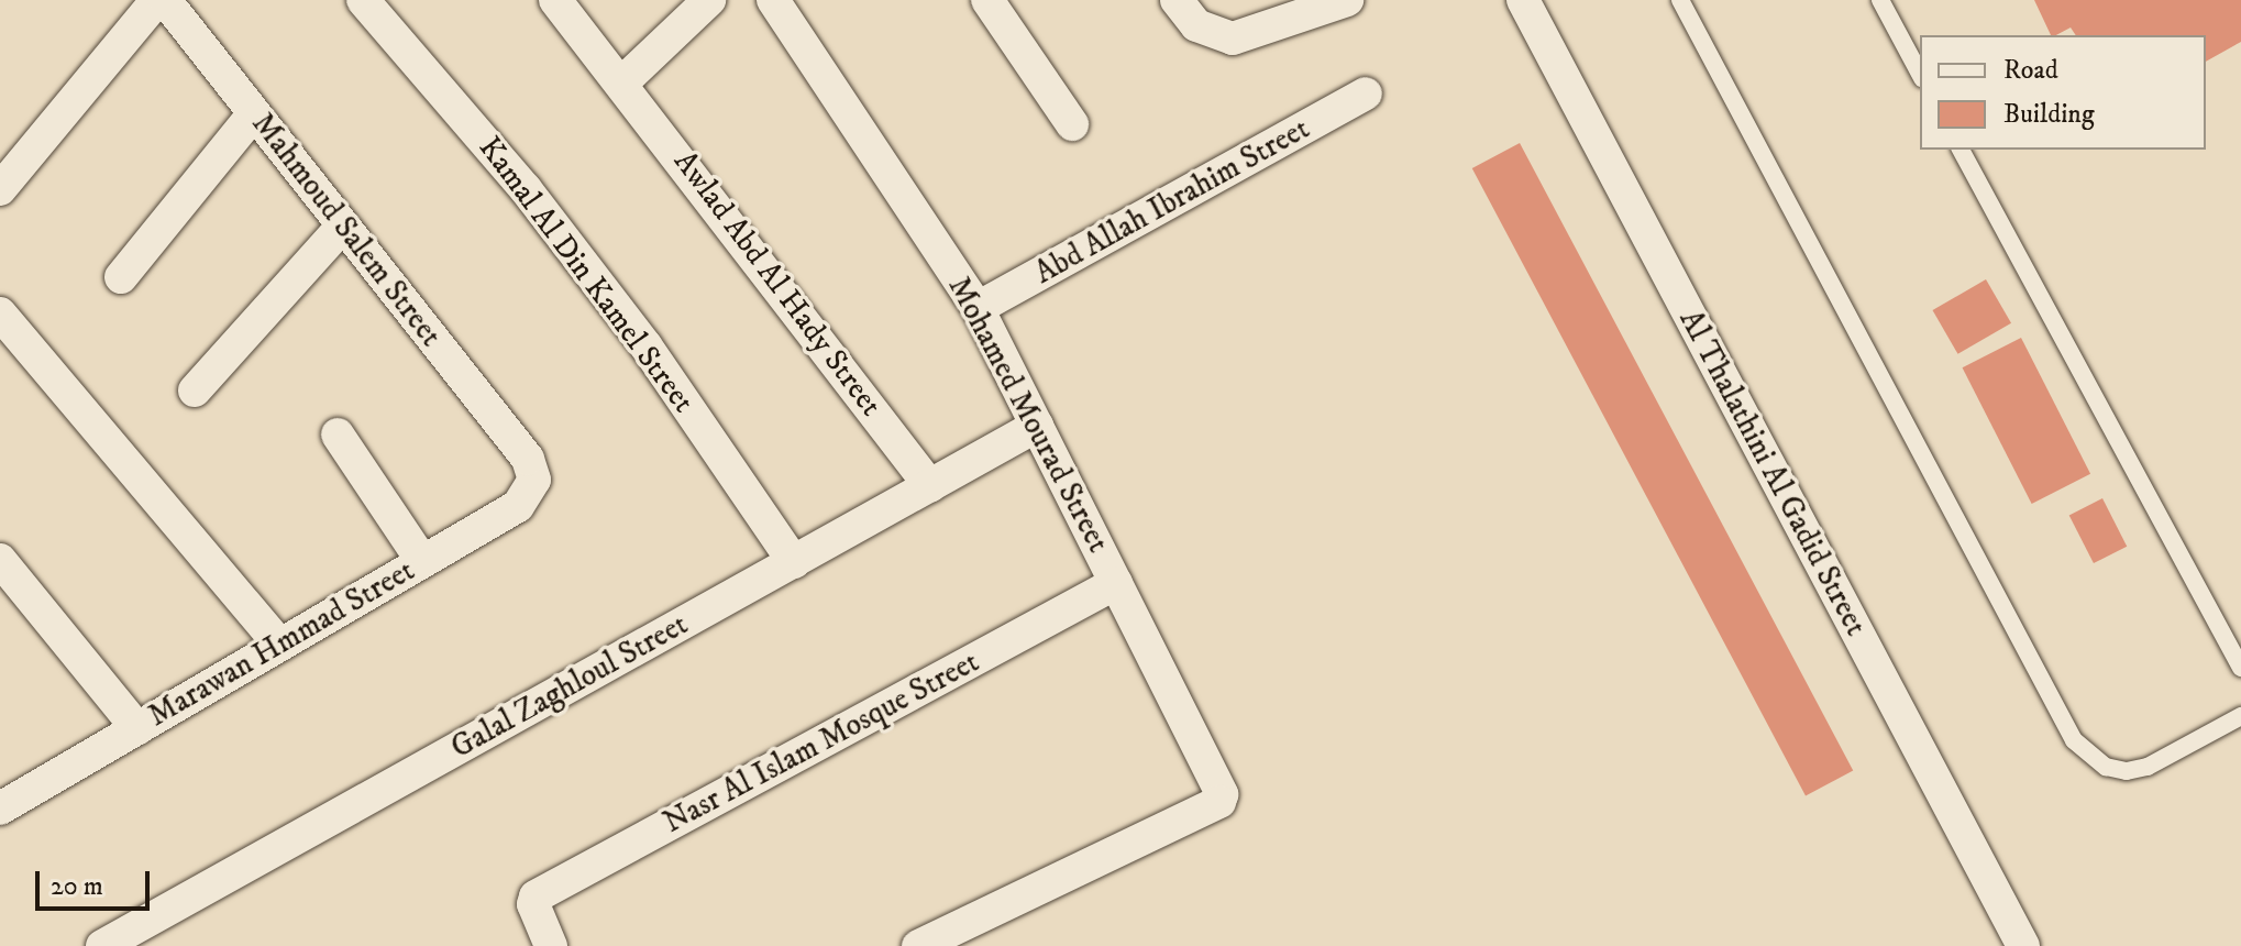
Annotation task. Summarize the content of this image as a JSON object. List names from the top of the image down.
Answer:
{
  "streets": {
    "street": [
      "Abd Allah Ibrahim Street",
      "Mahmoud Salem Street",
      "Kamal Al Din Kamel Street",
      "Awlad Abd Al Hady Street",
      "Mohamed Mourad Street",
      "Al Thalathini Al Gadid Street",
      "Marawan Hmmad Street",
      "Galal Zaghloul Street",
      "Nasr Al Islam Mosque Street"
    ]
  },
  "crossings": [
    ["Abd Allah Ibrahim Street", "Mohamed Mourad Street"],
    ["Mahmoud Salem Street", "Marawan Hmmad Street"],
    ["Kamal Al Din Kamel Street", "Galal Zaghloul Street"],
    ["Awlad Abd Al Hady Street", "Galal Zaghloul Street"],
    ["Mohamed Mourad Street", "Galal Zaghloul Street"],
    ["Mohamed Mourad Street", "Nasr Al Islam Mosque Street"]
  ],
  "legend": ["Road", "Building"],
  "scale_bar": "20 m"
}
